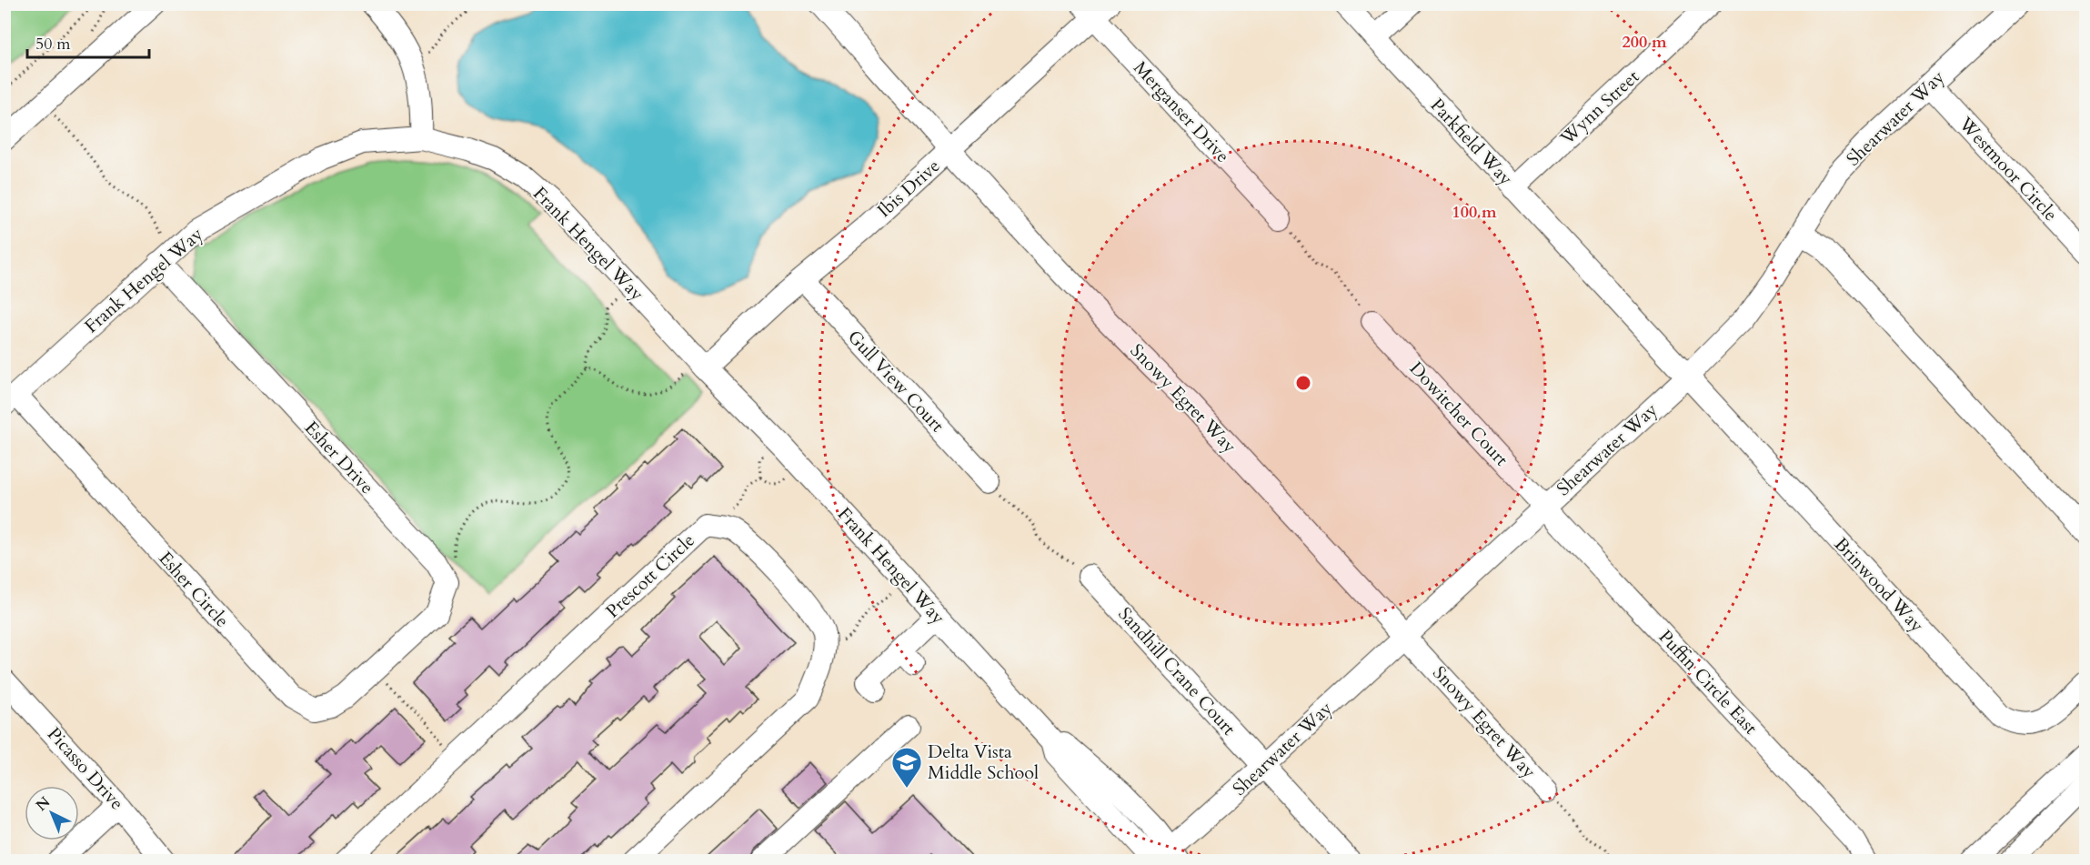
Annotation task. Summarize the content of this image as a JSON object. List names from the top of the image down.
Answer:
{
  "streets": {
    "street": [
      "Wynn Street",
      "Merganser Drive",
      "Shearwater Way",
      "Parkfield Way",
      "Westmoor Circle",
      "Ibis Drive",
      "Frank Hengel Way",
      "Gull View Court",
      "Snowy Egret Way",
      "Dowitcher Court",
      "Esher Drive",
      "Prescott Circle",
      "Brinwood Way",
      "Esher Circle",
      "Sandhill Crane Court",
      "Puffin Circle East",
      "Picasso Drive"
    ]
  },
  "crossings": [
    ["Wynn Street", "Parkfield Way"],
    ["Merganser Drive", "Ibis Drive"],
    ["Shearwater Way", "Parkfield Way"],
    ["Shearwater Way", "Westmoor Circle"],
    ["Shearwater Way", "Frank Hengel Way"],
    ["Shearwater Way", "Snowy Egret Way"],
    ["Shearwater Way", "Dowitcher Court"],
    ["Shearwater Way", "Brinwood Way"],
    ["Shearwater Way", "Sandhill Crane Court"],
    ["Shearwater Way", "Puffin Circle East"],
    ["Parkfield Way", "Brinwood Way"],
    ["Ibis Drive", "Frank Hengel Way"],
    ["Ibis Drive", "Gull View Court"],
    ["Ibis Drive", "Snowy Egret Way"],
    ["Frank Hengel Way", "Esher Drive"],
    ["Frank Hengel Way", "Esher Circle"],
    ["Dowitcher Court", "Puffin Circle East"],
    ["Esher Drive", "Esher Circle"]
  ],
  "places": {
    "school or university": ["Delta Vista Middle School"]
  },
  "scale_bar": "50 m",
  "north": "top left",
  "rings": ["200 m", "100 m"]
}
